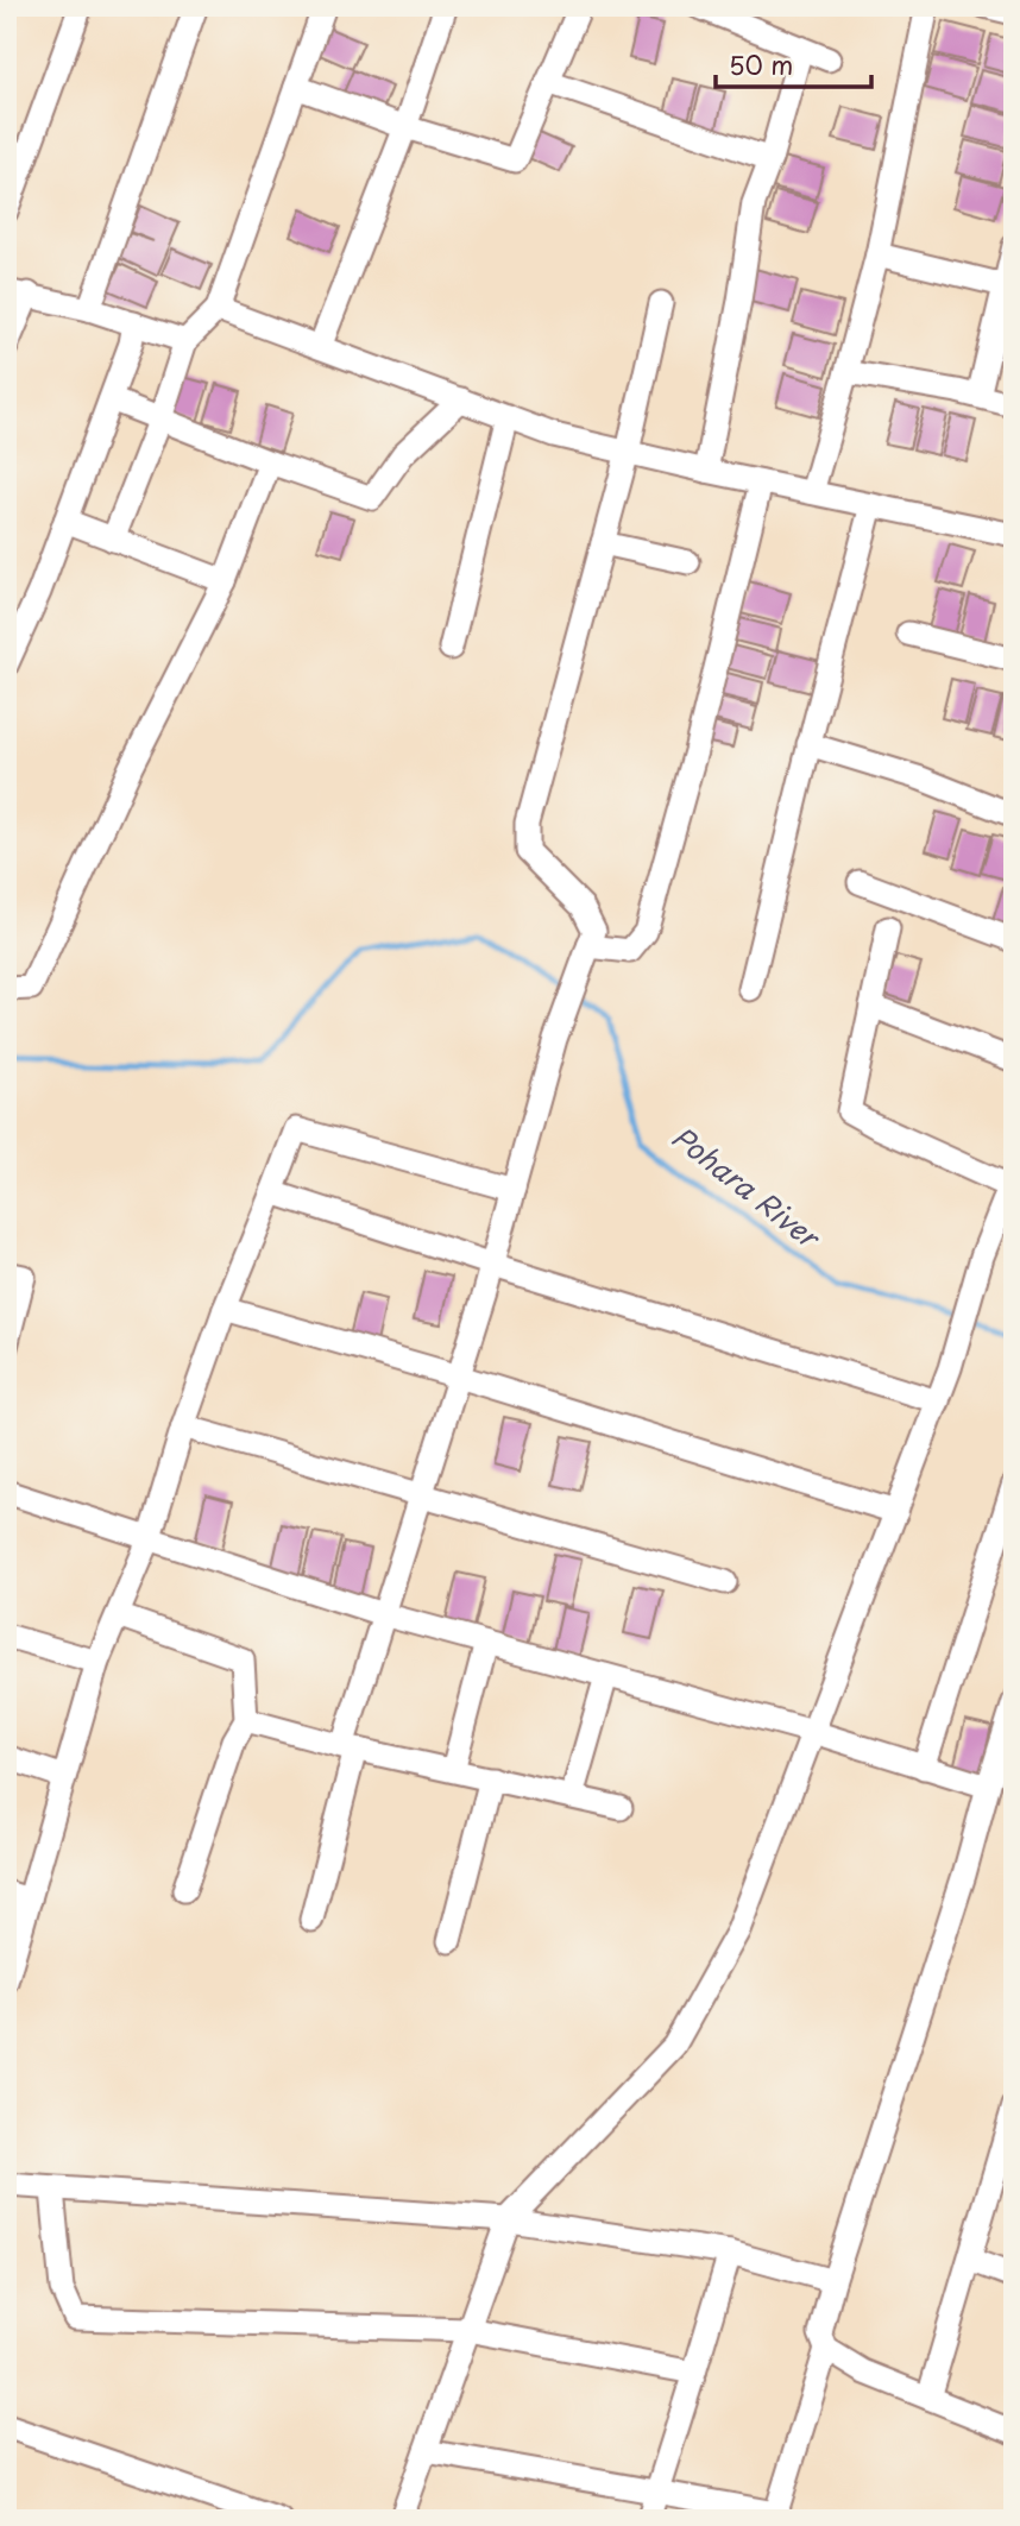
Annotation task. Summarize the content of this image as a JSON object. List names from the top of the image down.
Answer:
{
  "water": ["Pohara River"],
  "scale_bar": "50 m"
}
